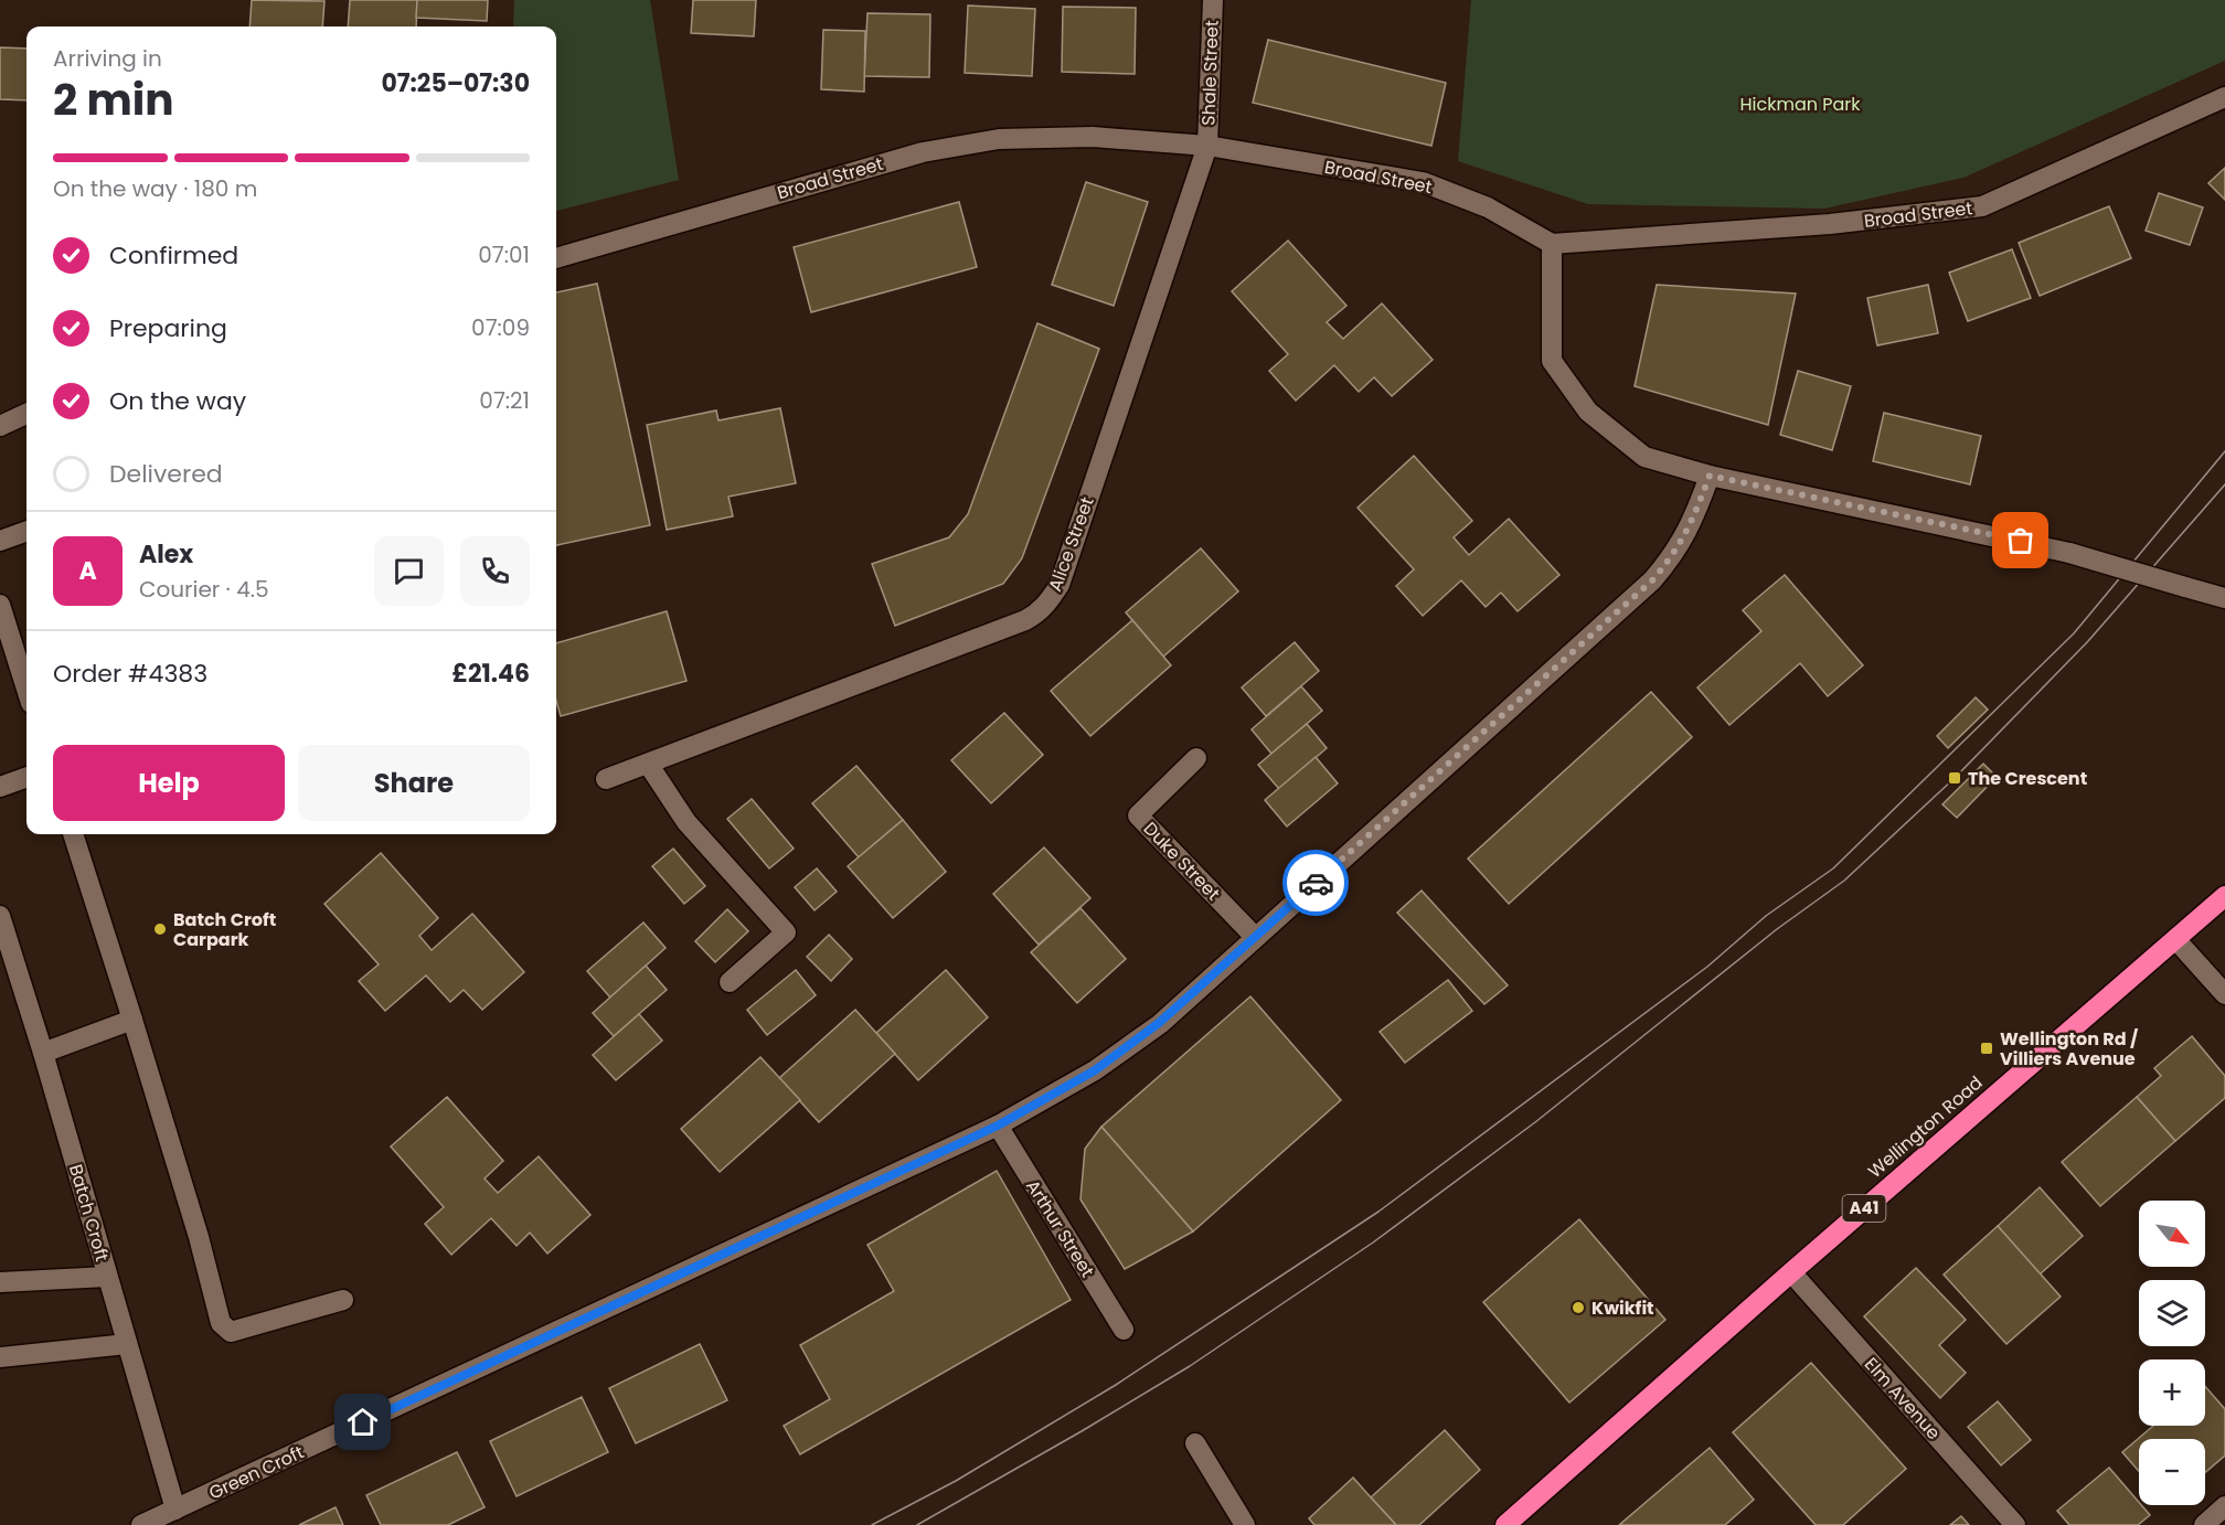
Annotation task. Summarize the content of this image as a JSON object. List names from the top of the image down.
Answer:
{
  "streets": {
    "highway": ["Wellington Road", "A41"],
    "street": [
      "Shale Street",
      "Broad Street",
      "Alice Street",
      "Duke Street",
      "Batch Croft",
      "Arthur Street",
      "Elm Avenue",
      "Green Croft"
    ]
  },
  "crossings": [
    ["Shale Street", "Broad Street"],
    ["Shale Street", "Alice Street"],
    ["Broad Street", "Alice Street"],
    ["Duke Street", "Green Croft"],
    ["Wellington Road", "Elm Avenue"],
    ["Batch Croft", "Green Croft"],
    ["Arthur Street", "Green Croft"]
  ],
  "parks": ["Hickman Park"],
  "places": {
    "transit": ["The Crescent", "Wellington Rd / Villiers Avenue"],
    "other": ["Batch Croft Carpark", "Kwikfit"]
  },
  "north": "bottom right",
  "page": {
    "heading": ["2 min", "Arriving in", "07:25–07:30"],
    "panel": [
      "Alex",
      "Courier · 4.5",
      "Order #4383",
      "£21.46"
    ],
    "bar": "On the way · 180 m",
    "list": [
      ["Confirmed", "07:01"],
      ["Preparing", "07:09"],
      ["On the way", "07:21"],
      "Delivered"
    ],
    "round": "A",
    "buttons": ["Help", "Share"],
    "map_buttons": ["+", "−"]
  }
}
